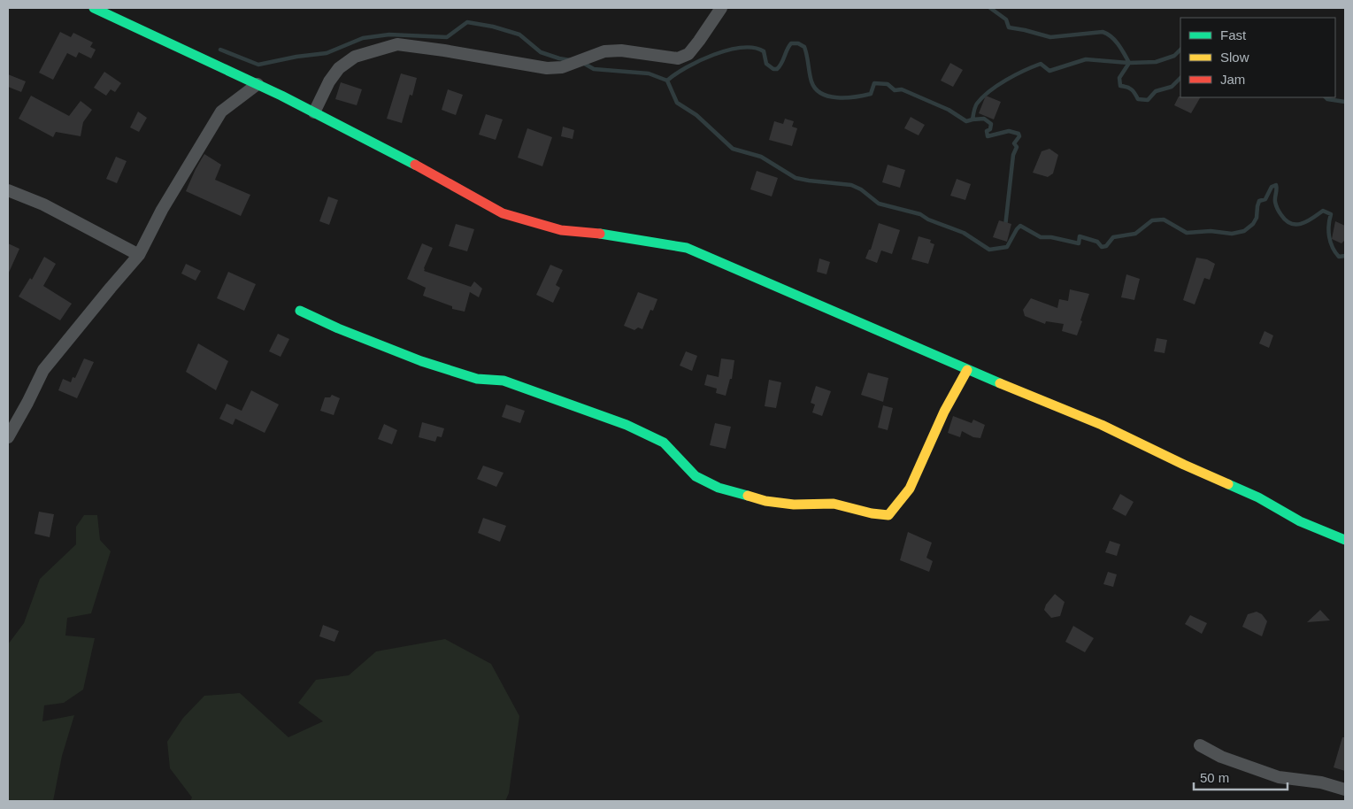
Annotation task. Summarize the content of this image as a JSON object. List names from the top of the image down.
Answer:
{
  "legend": ["Fast", "Slow", "Jam"],
  "scale_bar": "50 m"
}
